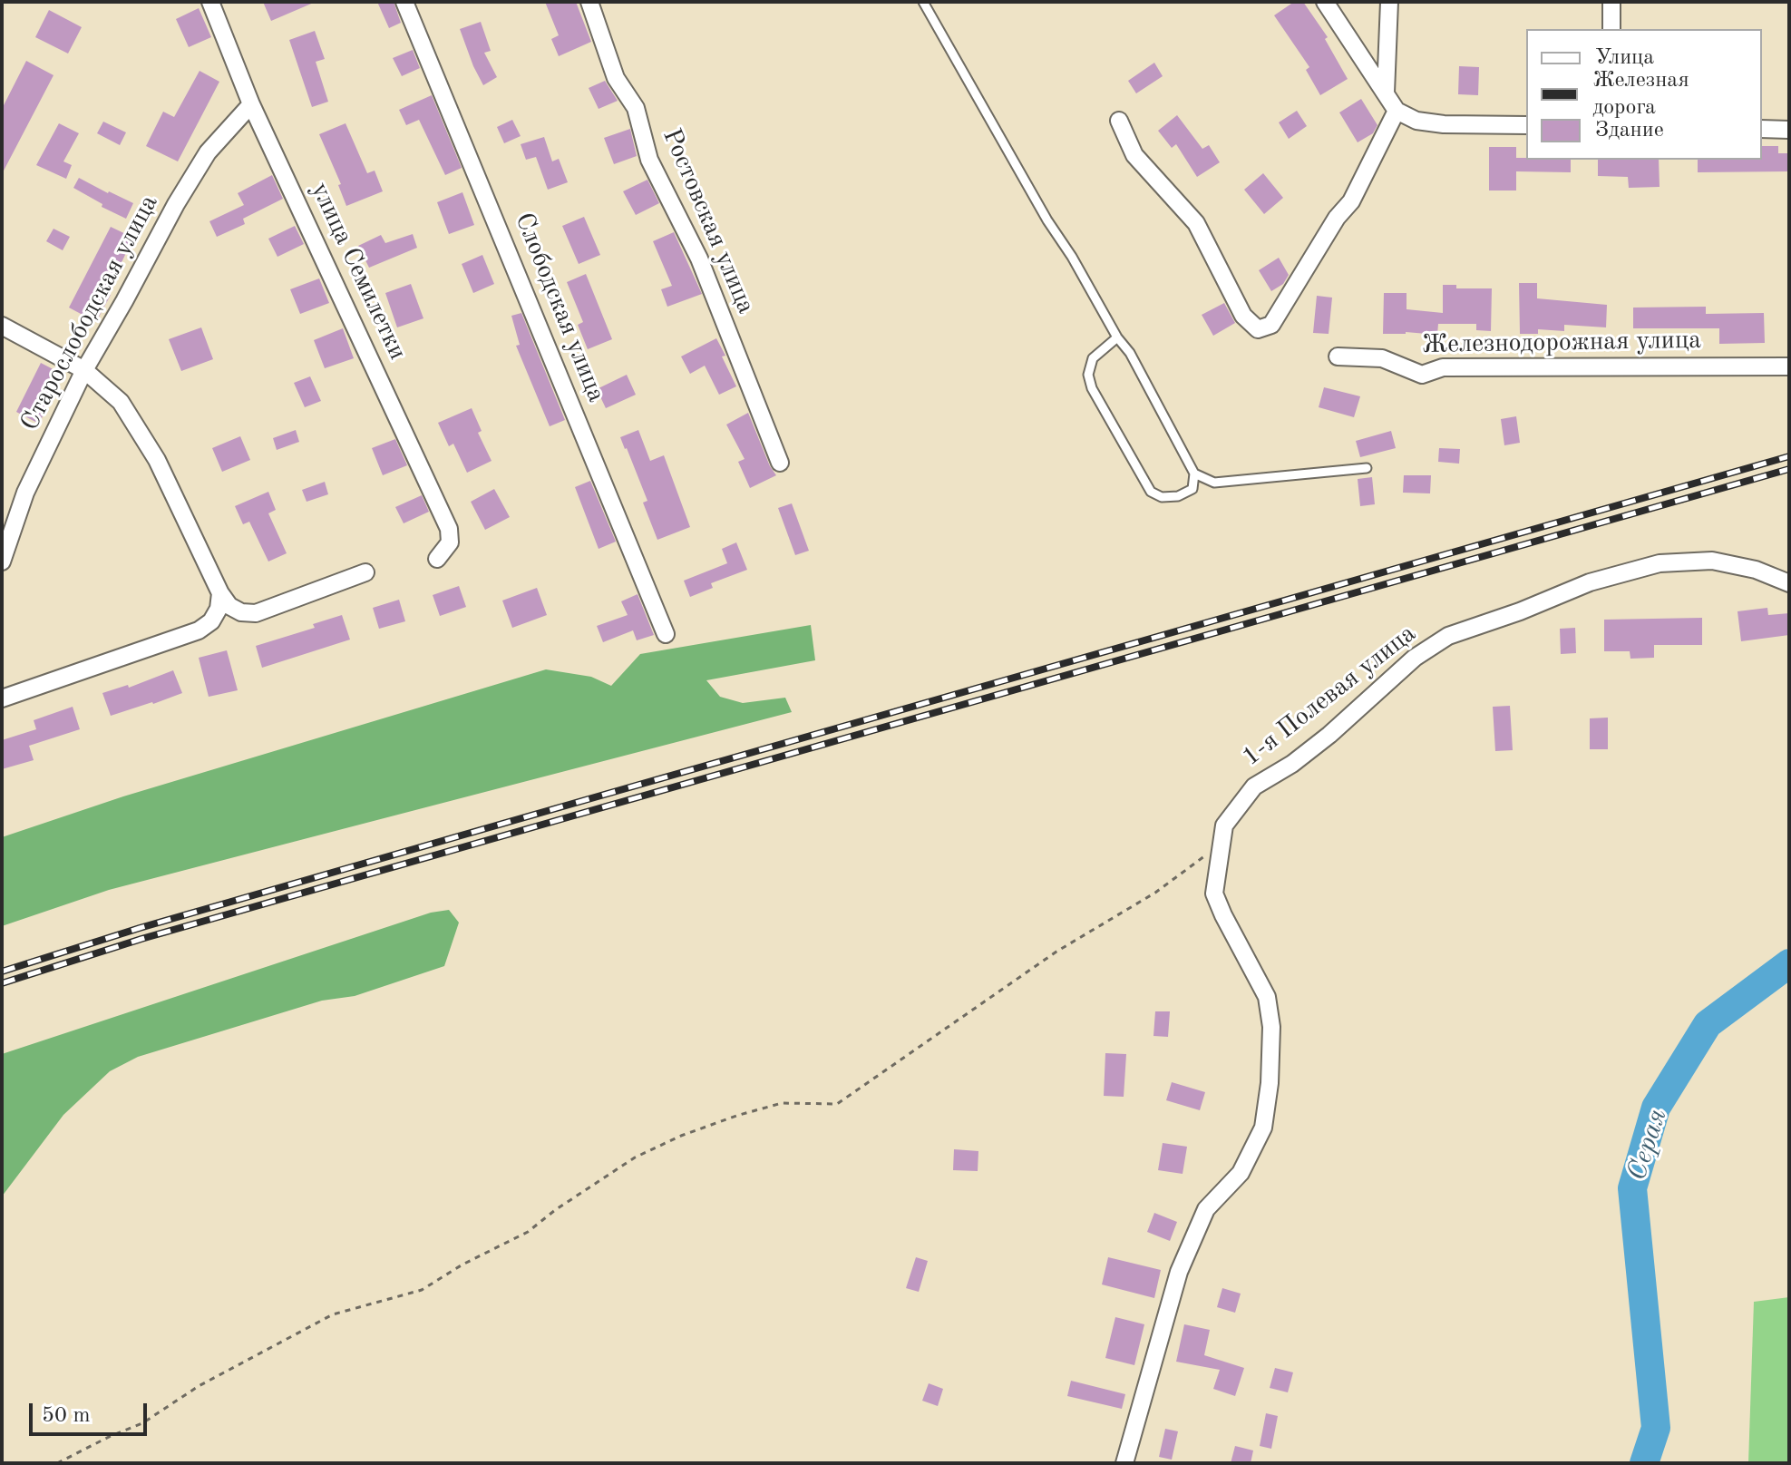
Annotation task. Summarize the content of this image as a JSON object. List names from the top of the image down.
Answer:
{
  "streets": {
    "street": [
      "Ростовская улица",
      "улица Семилетки",
      "Слободская улица",
      "Старослободская улица",
      "Железнодорожная улица",
      "1-я Полевая улица"
    ]
  },
  "crossings": [
    ["улица Семилетки", "Старослободская улица"]
  ],
  "water": ["Серая"],
  "legend": ["Улица", "Железная дорога", "Здание"],
  "scale_bar": "50 m"
}
